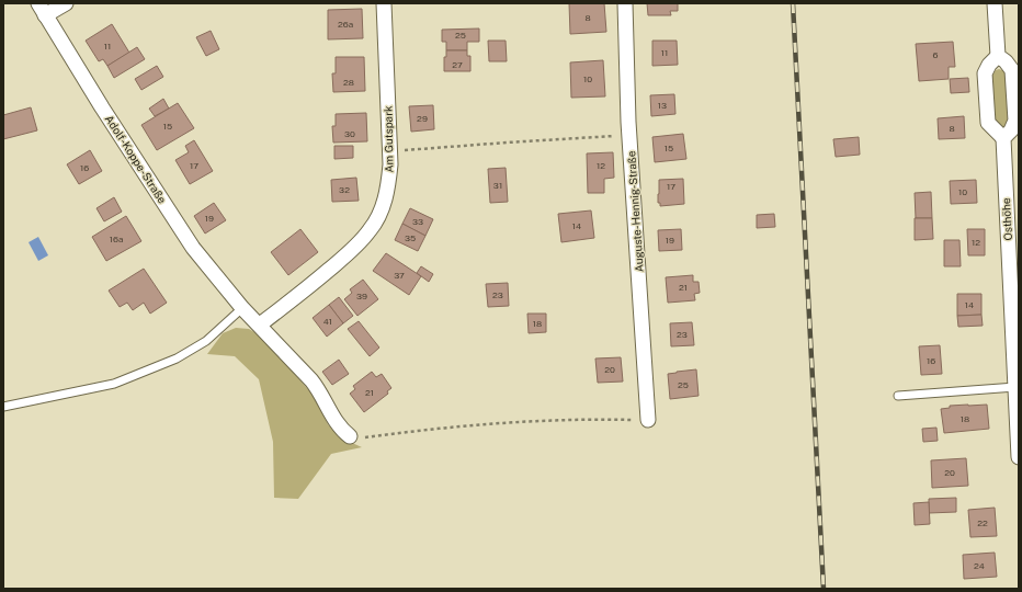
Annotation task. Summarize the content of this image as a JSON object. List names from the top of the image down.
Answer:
{
  "streets": {
    "street": [
      "Am Gutspark",
      "Adolf-Koppe-Straße",
      "Auguste-Hennig-Straße",
      "Osthöhe"
    ]
  },
  "crossings": [
    ["Am Gutspark", "Adolf-Koppe-Straße"]
  ],
  "house_numbers": [
    "8",
    "26a",
    "25",
    "11",
    "11",
    "6",
    "27",
    "10",
    "28",
    "13",
    "29",
    "15",
    "8",
    "30",
    "15",
    "17",
    "12",
    "16",
    "31",
    "17",
    "32",
    "10",
    "19",
    "33",
    "14",
    "35",
    "16a",
    "19",
    "12",
    "37",
    "21",
    "23",
    "39",
    "14",
    "41",
    "18",
    "23",
    "16",
    "20",
    "25",
    "21",
    "18",
    "20",
    "22",
    "24"
  ]
}
